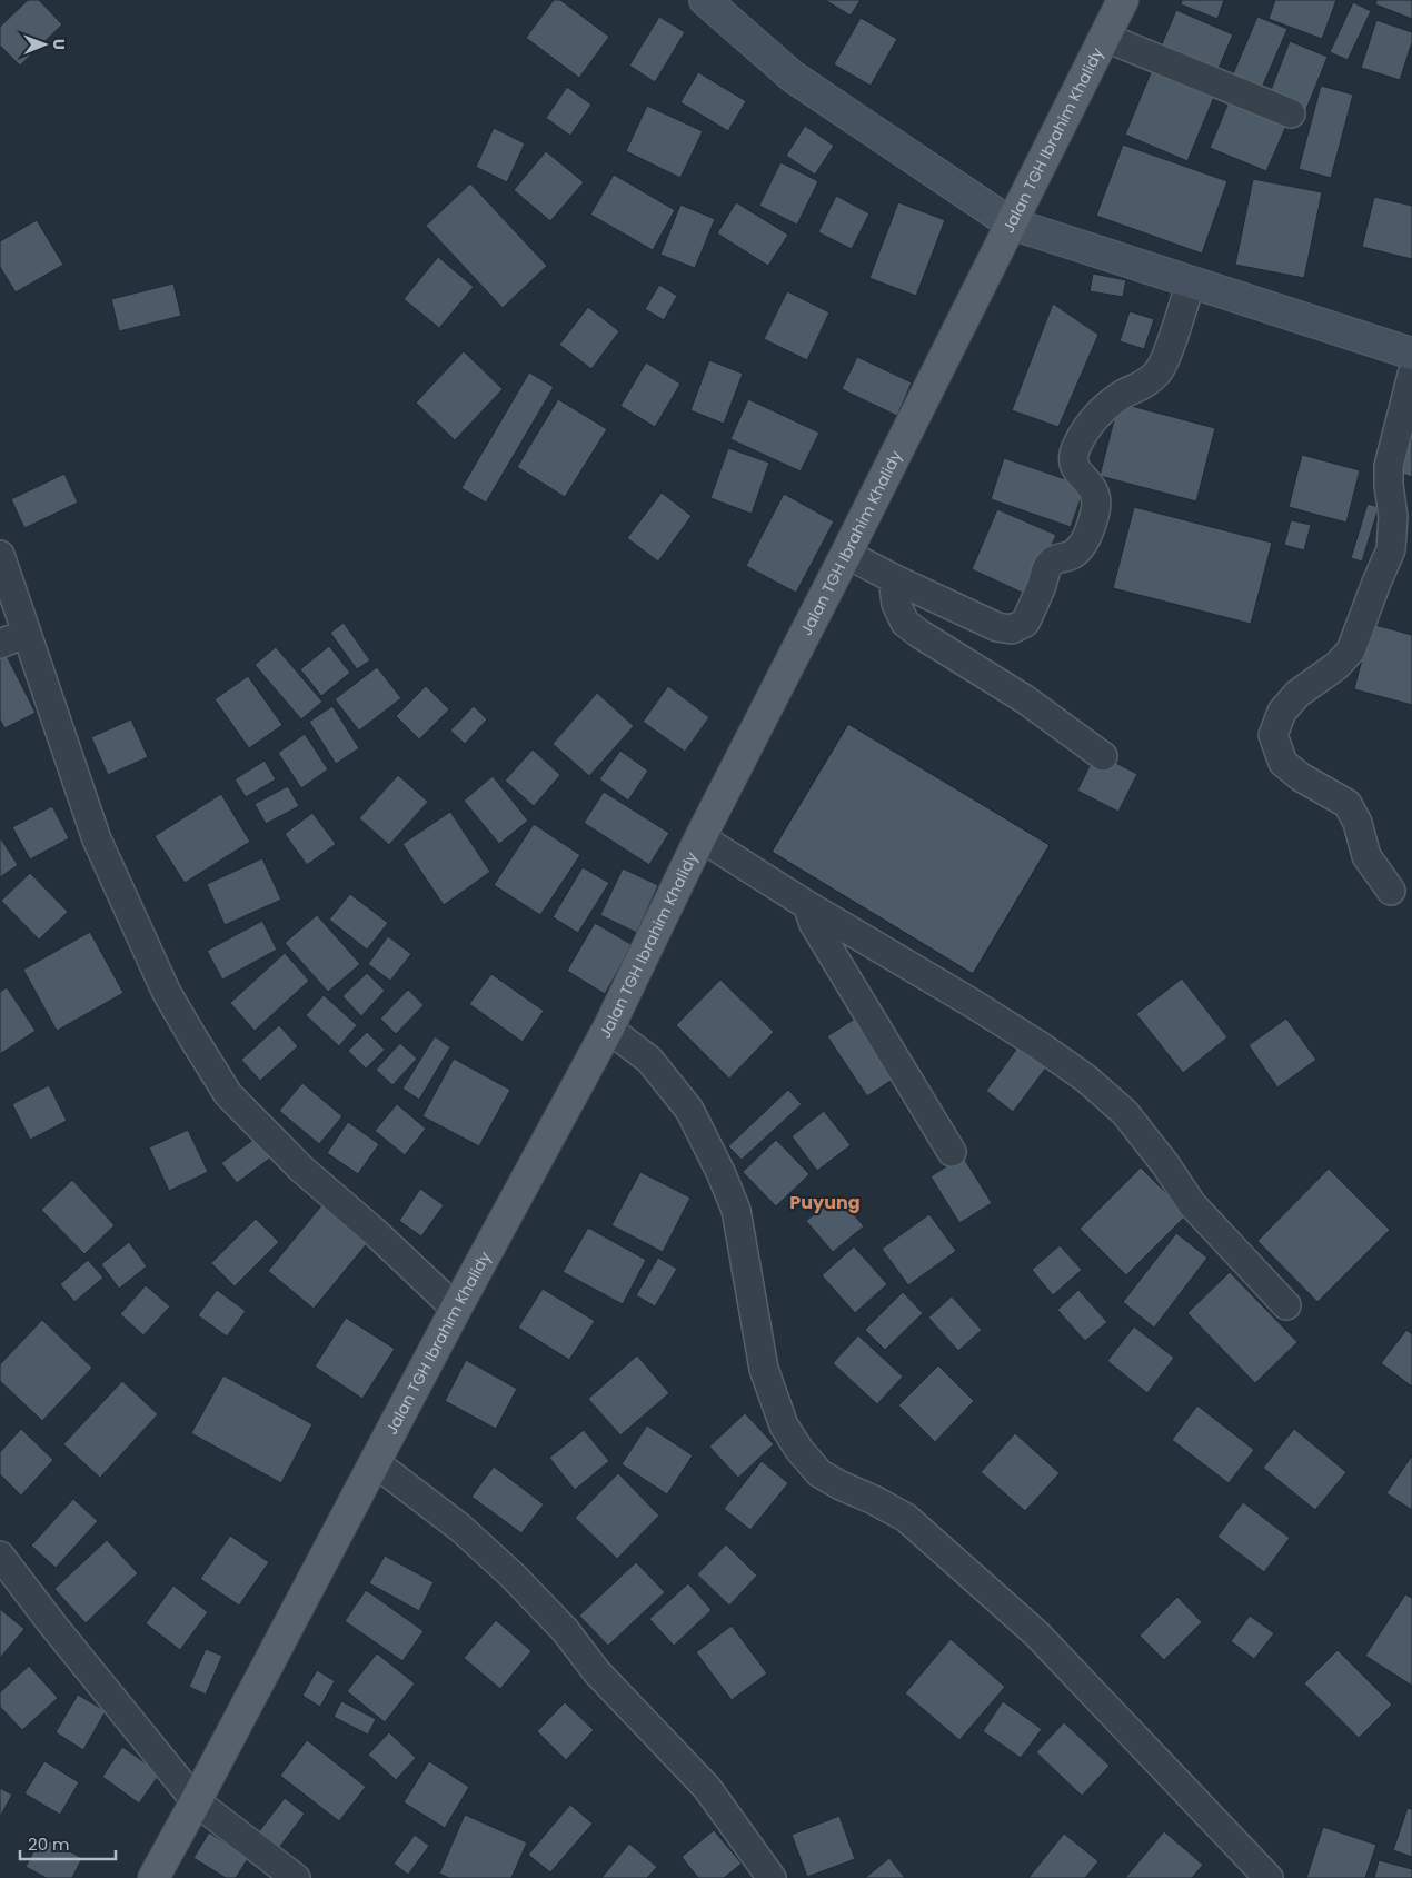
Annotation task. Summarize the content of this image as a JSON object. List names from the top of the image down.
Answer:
{
  "streets": {
    "main road": ["Jalan TGH Ibrahim Khalidy"]
  },
  "districts": ["Puyung"],
  "scale_bar": "20 m",
  "north": "right"
}
